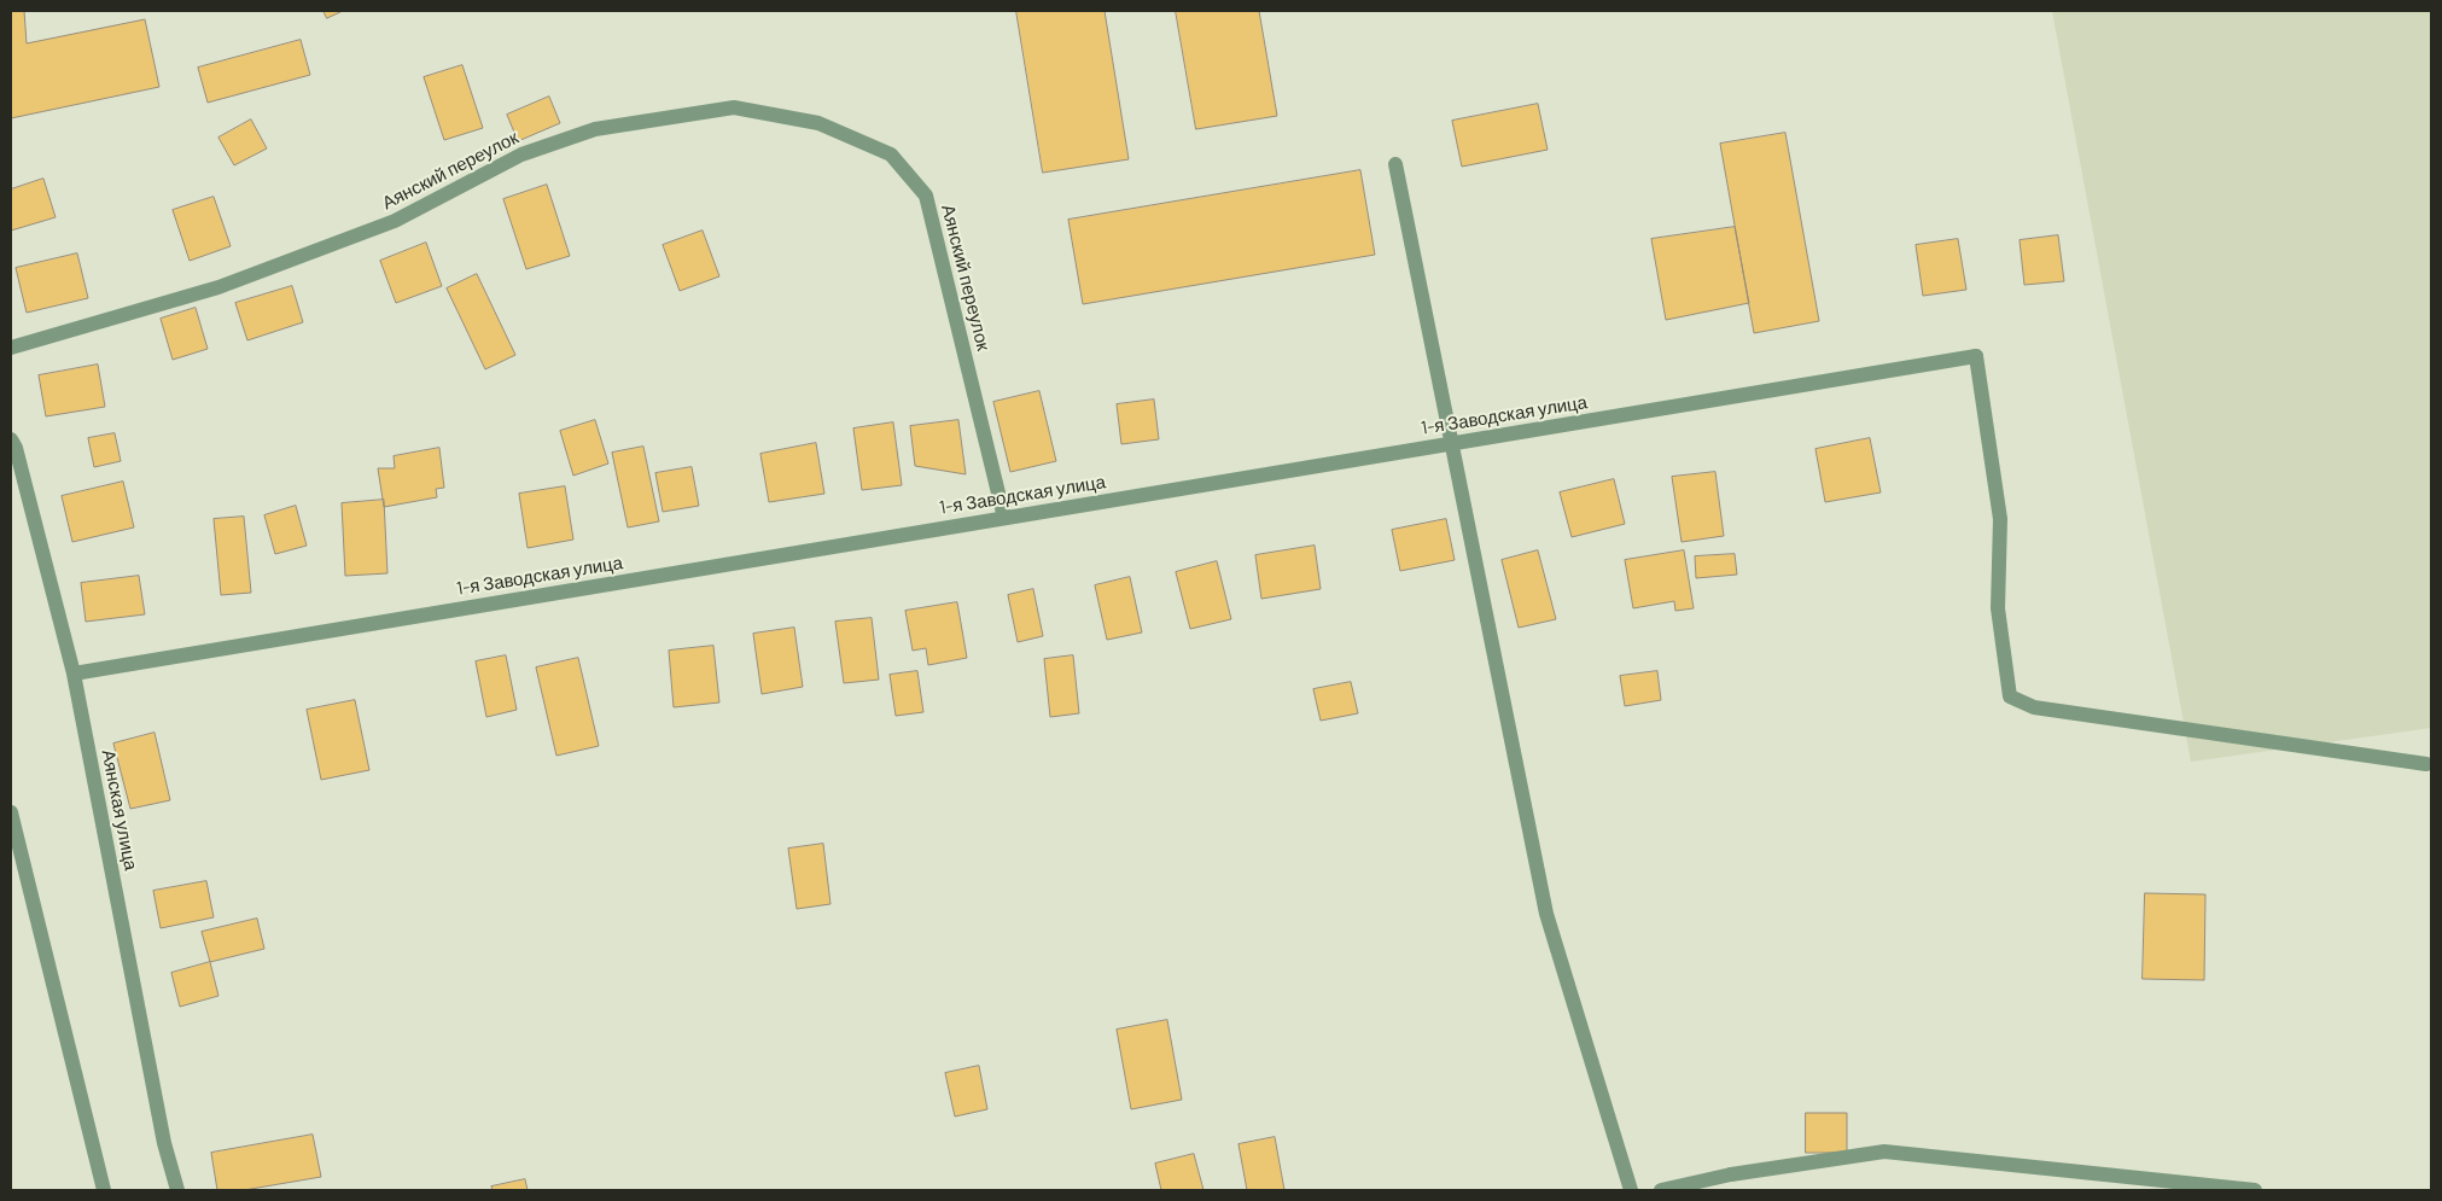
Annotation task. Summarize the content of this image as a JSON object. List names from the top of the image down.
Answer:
{
  "streets": {
    "street": ["Аянский переулок", "1-я Заводская улица", "Аянская улица"]
  },
  "crossings": [
    ["Аянский переулок", "1-я Заводская улица"],
    ["1-я Заводская улица", "Аянская улица"]
  ]
}
